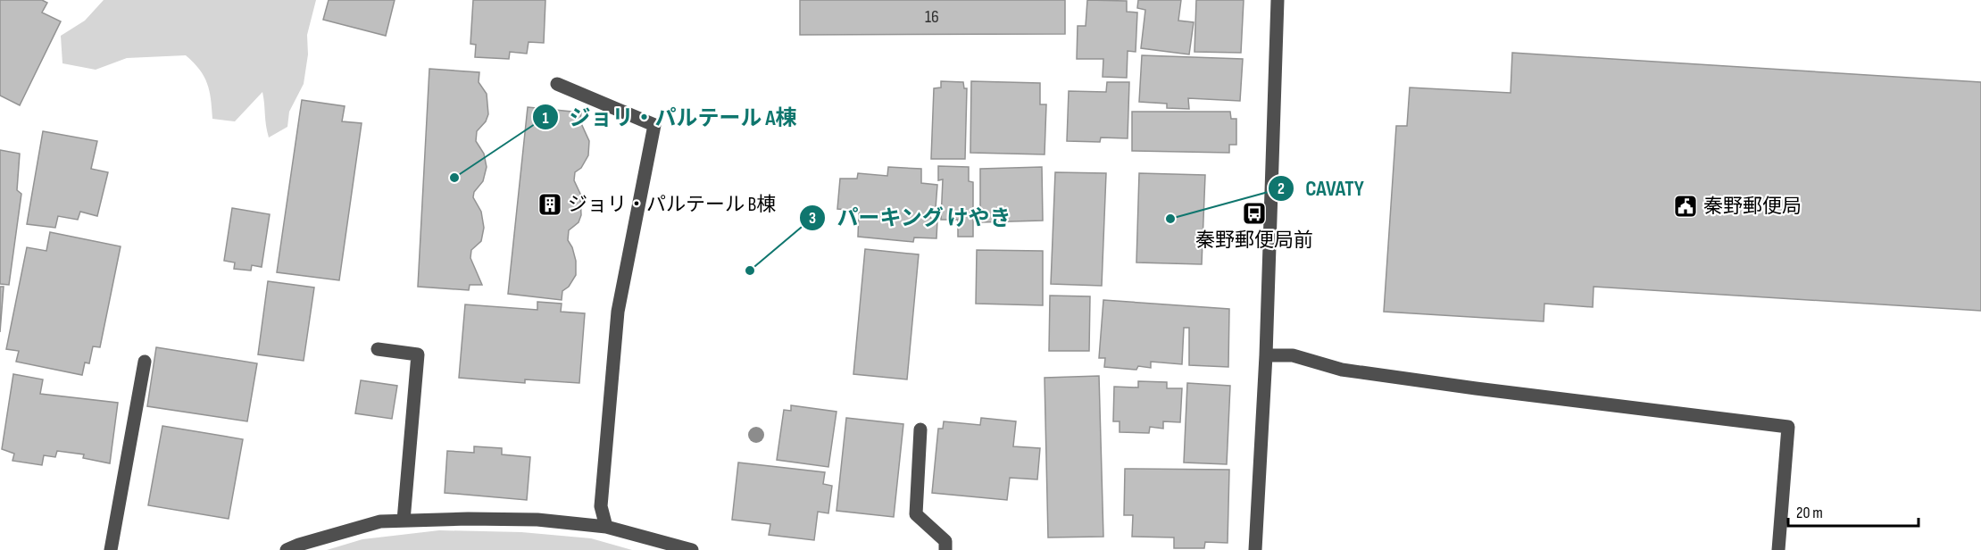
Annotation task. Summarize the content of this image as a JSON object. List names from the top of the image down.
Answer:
{
  "places": {
    "other": ["ジョリ・パルテール A棟", "CAVATY", "パーキング けやき"],
    "building": ["ジョリ・パルテール B棟"],
    "public building": ["秦野郵便局"],
    "bus stop": ["秦野郵便局前"]
  },
  "house_numbers": ["16"],
  "scale_bar": "20 m"
}
